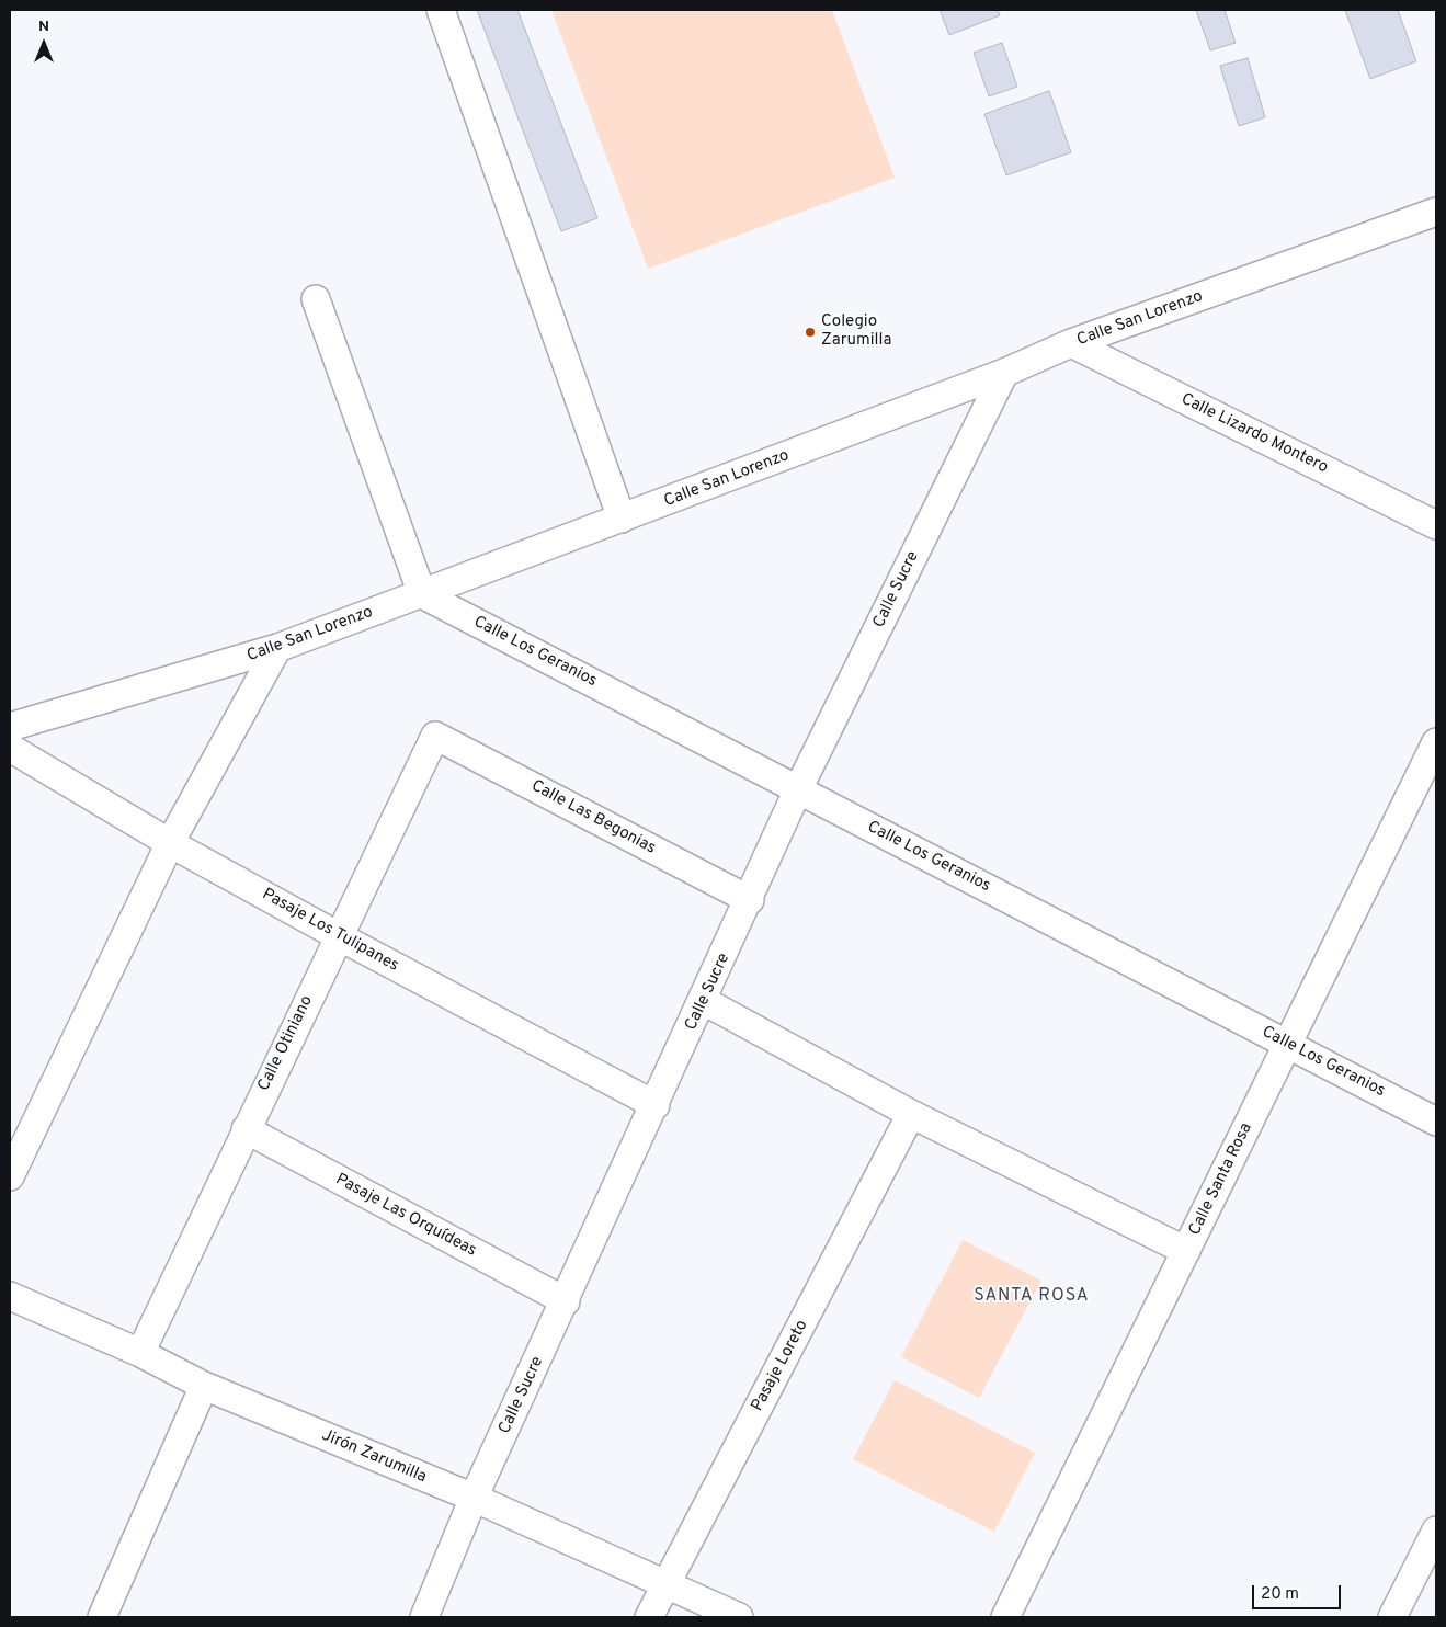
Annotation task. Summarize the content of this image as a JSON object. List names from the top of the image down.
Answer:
{
  "streets": {
    "street": [
      "Calle San Lorenzo",
      "Calle Lizardo Montero",
      "Calle Sucre",
      "Calle Los Geranios",
      "Calle Las Begonias",
      "Pasaje Los Tulipanes",
      "Calle Otiniano",
      "Calle Santa Rosa",
      "Pasaje Las Orquídeas",
      "Pasaje Loreto",
      "Jirón Zarumilla"
    ]
  },
  "crossings": [
    ["Calle San Lorenzo", "Calle Lizardo Montero"],
    ["Calle San Lorenzo", "Calle Sucre"],
    ["Calle San Lorenzo", "Calle Los Geranios"],
    ["Calle Sucre", "Calle Los Geranios"],
    ["Calle Sucre", "Calle Las Begonias"],
    ["Calle Sucre", "Pasaje Los Tulipanes"],
    ["Calle Sucre", "Pasaje Las Orquídeas"],
    ["Calle Sucre", "Jirón Zarumilla"],
    ["Calle Los Geranios", "Calle Santa Rosa"],
    ["Calle Las Begonias", "Calle Otiniano"],
    ["Pasaje Los Tulipanes", "Calle Otiniano"],
    ["Calle Otiniano", "Pasaje Las Orquídeas"],
    ["Calle Otiniano", "Jirón Zarumilla"],
    ["Pasaje Loreto", "Jirón Zarumilla"]
  ],
  "districts": ["SANTA ROSA"],
  "places": ["Colegio Zarumilla"],
  "scale_bar": "20 m",
  "north": "top"
}
